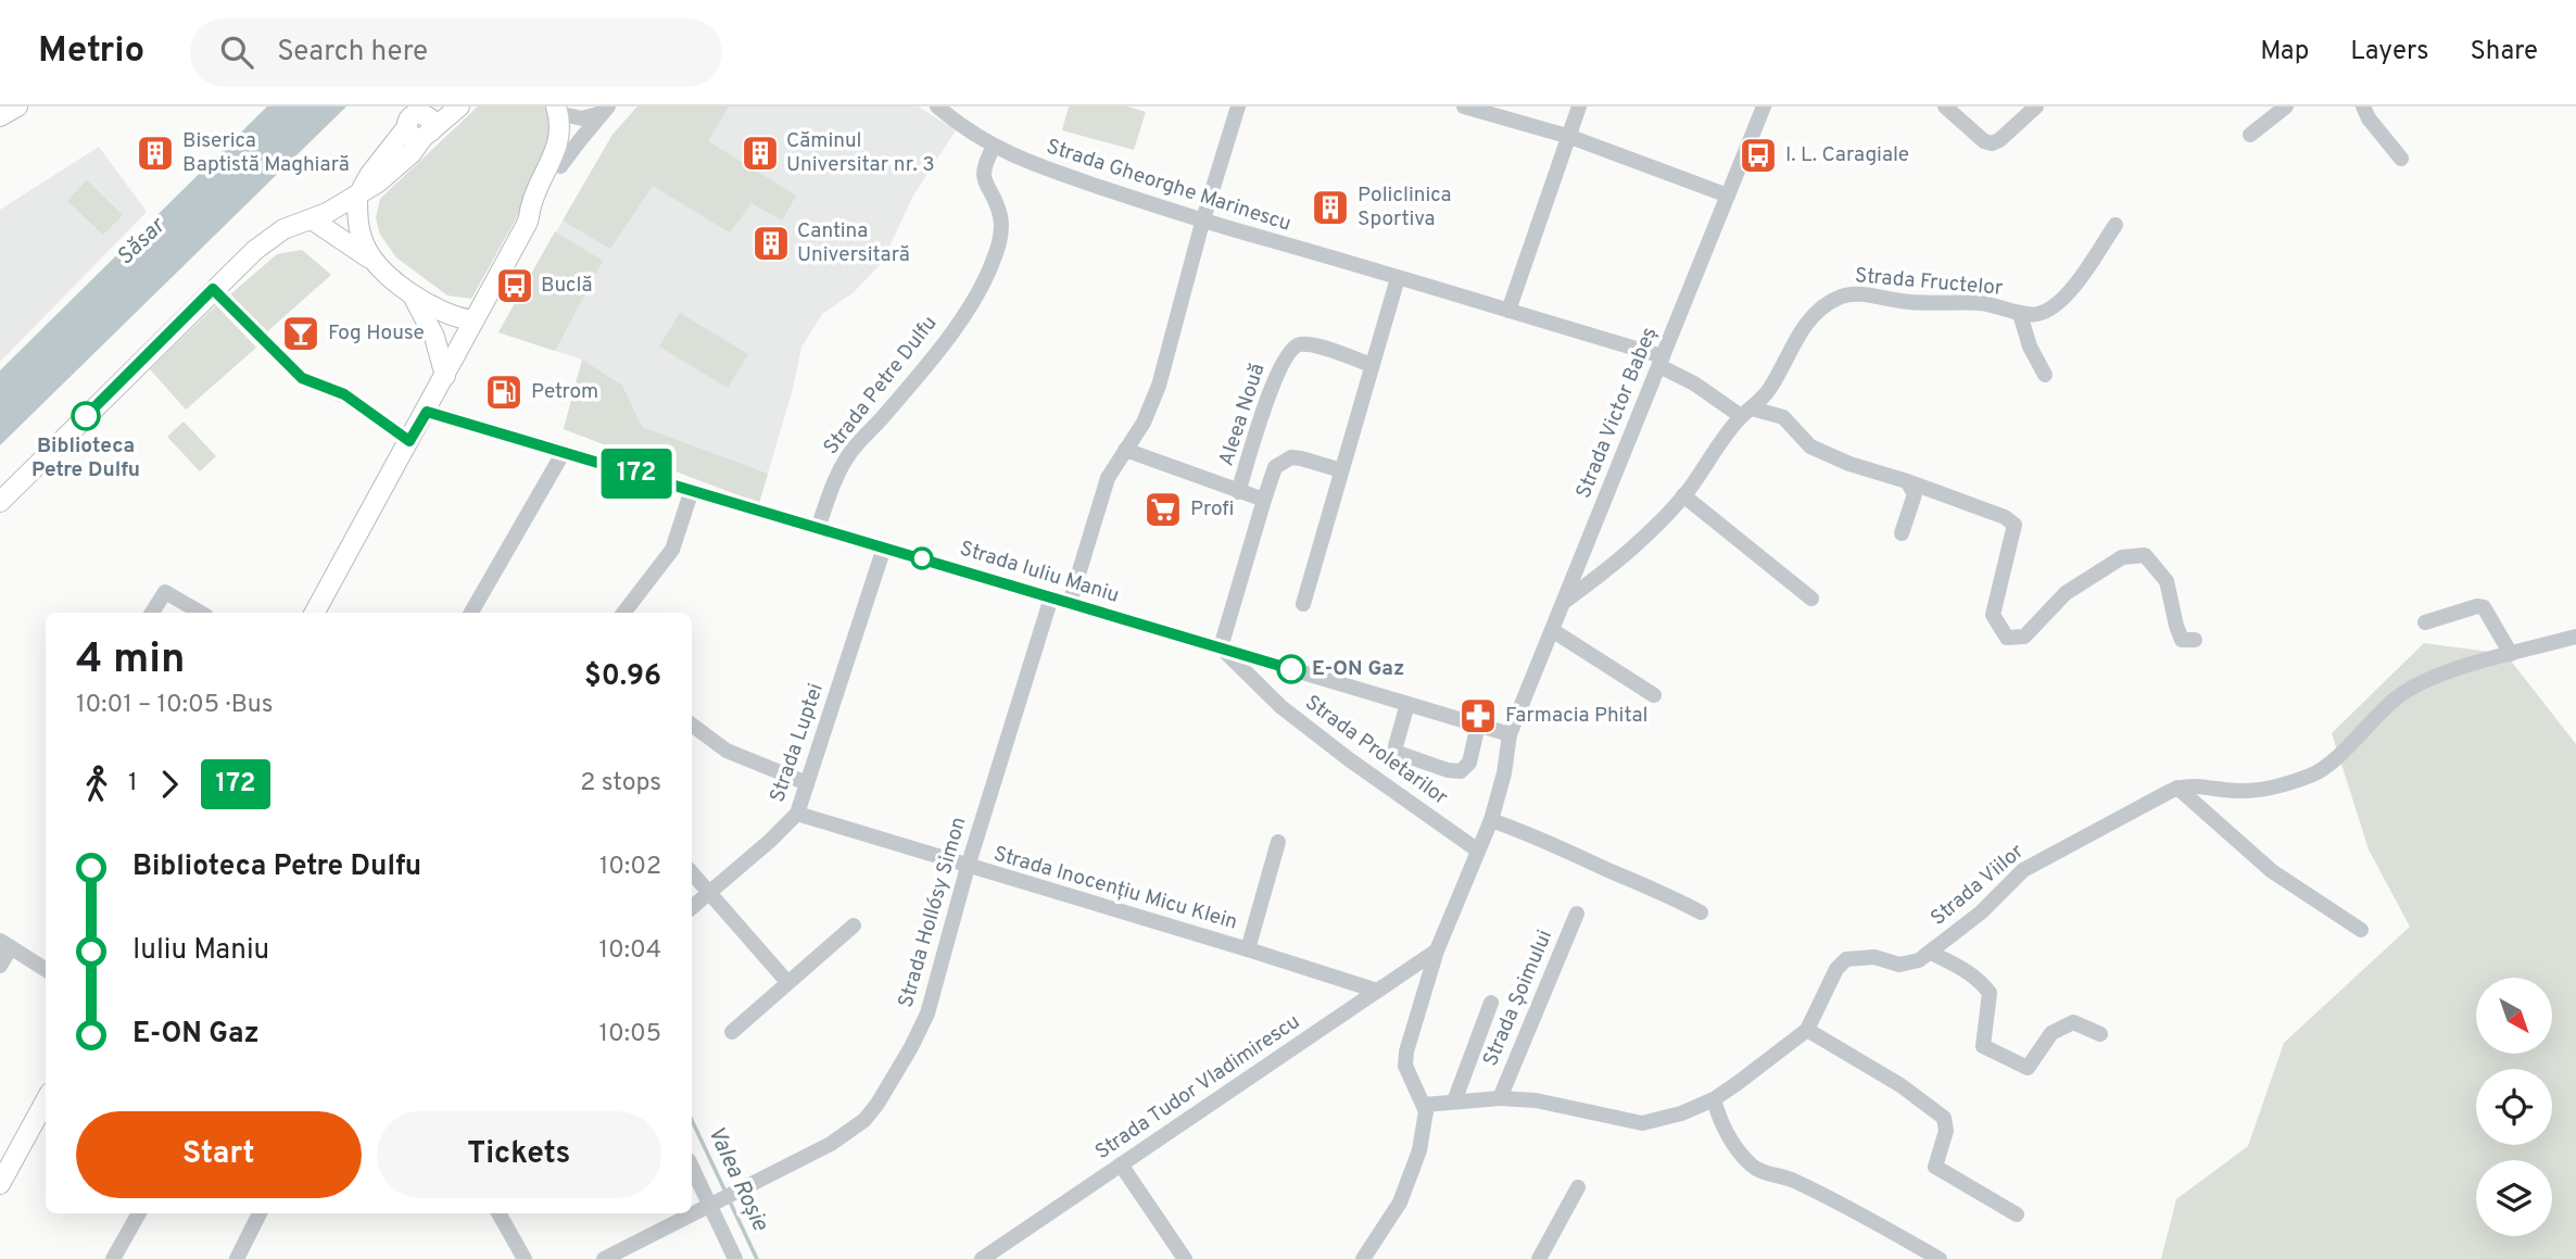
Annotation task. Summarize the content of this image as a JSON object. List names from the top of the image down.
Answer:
{
  "streets": {
    "street": [
      "Strada Gheorghe Marinescu",
      "Strada Fructelor",
      "Strada Petre Dulfu",
      "Strada Victor Babeș",
      "Aleea Nouă",
      "Strada Iuliu Maniu",
      "Strada Luptei",
      "Strada Proletarilor",
      "Strada Viilor",
      "Strada Inocențiu Micu Klein",
      "Strada Hollósy Simon",
      "Strada Șoimului",
      "Strada Tudor Vladimirescu"
    ]
  },
  "crossings": [
    ["Strada Gheorghe Marinescu", "Strada Fructelor"],
    ["Strada Gheorghe Marinescu", "Strada Petre Dulfu"],
    ["Strada Gheorghe Marinescu", "Strada Victor Babeș"],
    ["Strada Fructelor", "Strada Victor Babeș"],
    ["Strada Petre Dulfu", "Strada Iuliu Maniu"],
    ["Strada Victor Babeș", "Strada Iuliu Maniu"],
    ["Strada Victor Babeș", "Strada Proletarilor"],
    ["Strada Victor Babeș", "Strada Viilor"],
    ["Strada Victor Babeș", "Strada Tudor Vladimirescu"],
    ["Strada Iuliu Maniu", "Strada Luptei"],
    ["Strada Iuliu Maniu", "Strada Proletarilor"],
    ["Strada Iuliu Maniu", "Strada Hollósy Simon"],
    ["Strada Luptei", "Strada Inocențiu Micu Klein"],
    ["Strada Viilor", "Strada Șoimului"],
    ["Strada Inocențiu Micu Klein", "Strada Hollósy Simon"],
    ["Strada Inocențiu Micu Klein", "Strada Tudor Vladimirescu"]
  ],
  "water": ["Săsar", "Valea Roșie"],
  "places": {
    "building": [
      "Biserica Baptistă Maghiară",
      "Căminul Universitar nr. 3",
      "Policlinica Sportiva",
      "Cantina Universitară"
    ],
    "bus stop": ["I. L. Caragiale", "Buclă"],
    "bar": ["Fog House"],
    "fuel station": ["Petrom"],
    "other": ["Biblioteca Petre Dulfu", "E-ON Gaz"],
    "supermarket": ["Profi"],
    "pharmacy": ["Farmacia Phital"]
  },
  "lines": ["bus line 172"],
  "north": "bottom right",
  "page": {
    "header": "Metrio",
    "search": "Search here",
    "nav": ["Map", "Layers", "Share"],
    "on_map": "172",
    "heading": ["4 min", "10:01 – 10:05 · Bus", "$0.96"],
    "legs": ["1", "172", "2 stops"],
    "list": [
      {
        "name": "Biblioteca Petre Dulfu",
        "value": "10:02"
      },
      {
        "name": "Iuliu Maniu",
        "value": "10:04"
      },
      {
        "name": "E-ON Gaz",
        "value": "10:05"
      }
    ],
    "buttons": ["Start", "Tickets"]
  }
}
